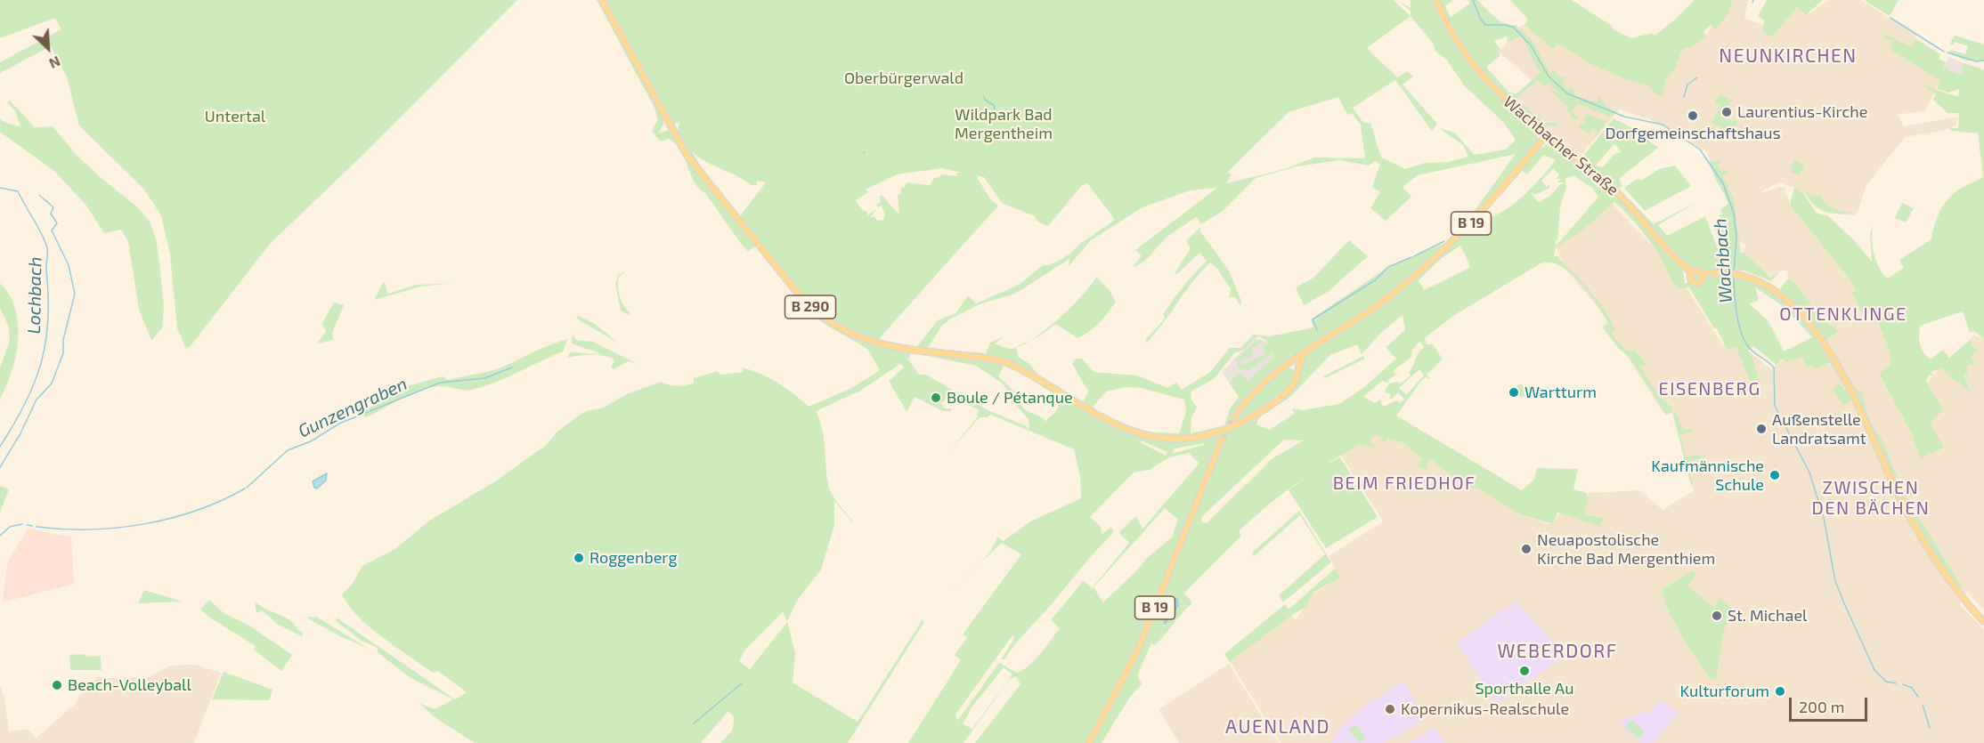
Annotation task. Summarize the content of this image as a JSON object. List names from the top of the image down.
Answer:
{
  "streets": {
    "main road": ["Wachbacher Straße", "B 19", "B 290"]
  },
  "crossings": [
    ["Wachbacher Straße", "B 19"],
    ["B 19", "B 290"]
  ],
  "districts": [
    "NEUNKIRCHEN",
    "OTTENKLINGE",
    "EISENBERG",
    "BEIM FRIEDHOF",
    "ZWISCHEN DEN BÄCHEN",
    "WEBERDORF",
    "AUENLAND"
  ],
  "water": ["Wachbach", "Lochbach", "Gunzengraben"],
  "parks": ["Oberbürgerwald", "Wildpark Bad Mergentheim", "Untertal"],
  "places": [
    "Laurentius-Kirche",
    "Dorfgemeinschaftshaus",
    "Wartturm",
    "Boule / Pétanque",
    "Außenstelle Landratsamt",
    "Kaufmännische Schule",
    "Neuapostolische Kirche Bad Mergenthiem",
    "Roggenberg",
    "St. Michael",
    "Sporthalle Au",
    "Beach-Volleyball",
    "Kulturforum",
    "Kopernikus-Realschule"
  ],
  "scale_bar": "200 m",
  "north": "bottom right"
}
